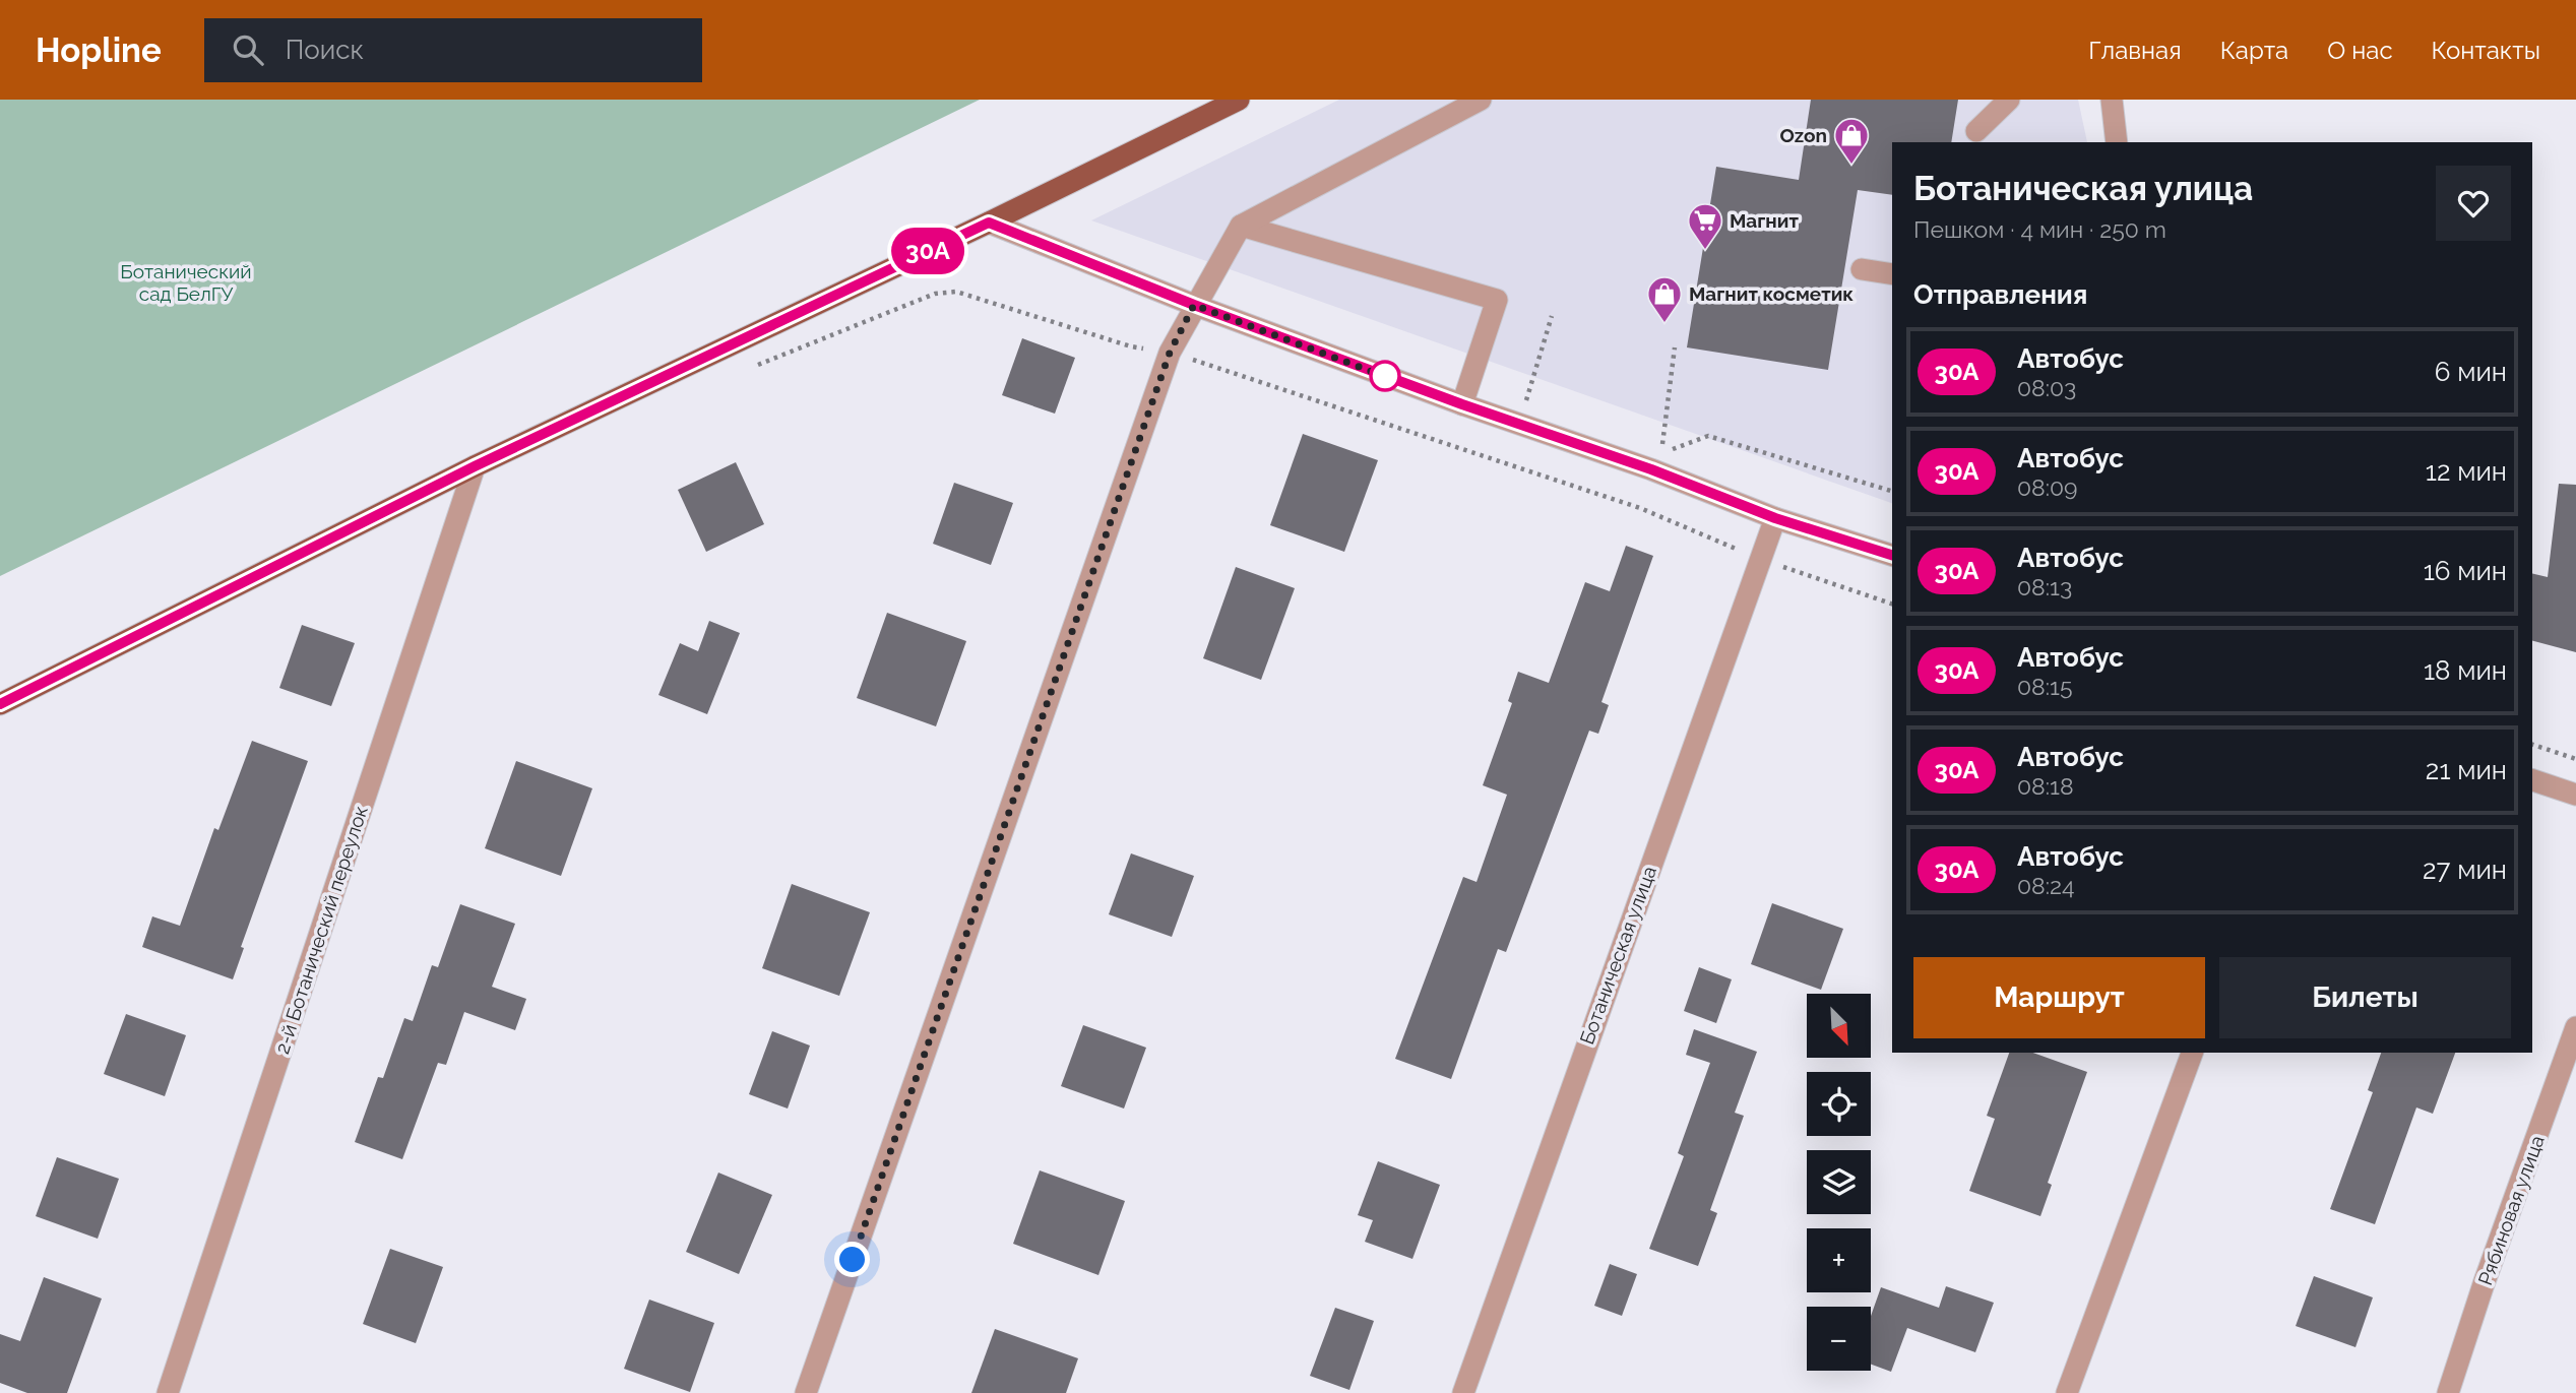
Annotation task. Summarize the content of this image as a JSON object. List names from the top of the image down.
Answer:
{
  "streets": {
    "street": ["2-й Ботанический переулок", "Ботаническая улица", "Рябиновая улица"]
  },
  "parks": ["Ботанический сад БелГУ"],
  "places": {
    "shop": ["Ozon", "Магнит косметик"],
    "supermarket": ["Магнит"]
  },
  "lines": ["bus line 30А"],
  "north": "bottom right",
  "page": {
    "header": "Hopline",
    "search": "Поиск",
    "nav": [
      "Главная",
      "Карта",
      "О нас",
      "Контакты"
    ],
    "on_map": "30А",
    "heading": [
      ["Ботаническая улица", "Пешком · 4 мин · 250 m"],
      "Отправления"
    ],
    "list": [
      {
        "mark": "30А",
        "name": "Автобус",
        "note": "08:03",
        "value": "6 мин"
      },
      {
        "mark": "30А",
        "name": "Автобус",
        "note": "08:09",
        "value": "12 мин"
      },
      {
        "mark": "30А",
        "name": "Автобус",
        "note": "08:13",
        "value": "16 мин"
      },
      {
        "mark": "30А",
        "name": "Автобус",
        "note": "08:15",
        "value": "18 мин"
      },
      {
        "mark": "30А",
        "name": "Автобус",
        "note": "08:18",
        "value": "21 мин"
      },
      {
        "mark": "30А",
        "name": "Автобус",
        "note": "08:24",
        "value": "27 мин"
      }
    ],
    "buttons": ["Маршрут", "Билеты"],
    "map_buttons": ["+", "−"]
  }
}
